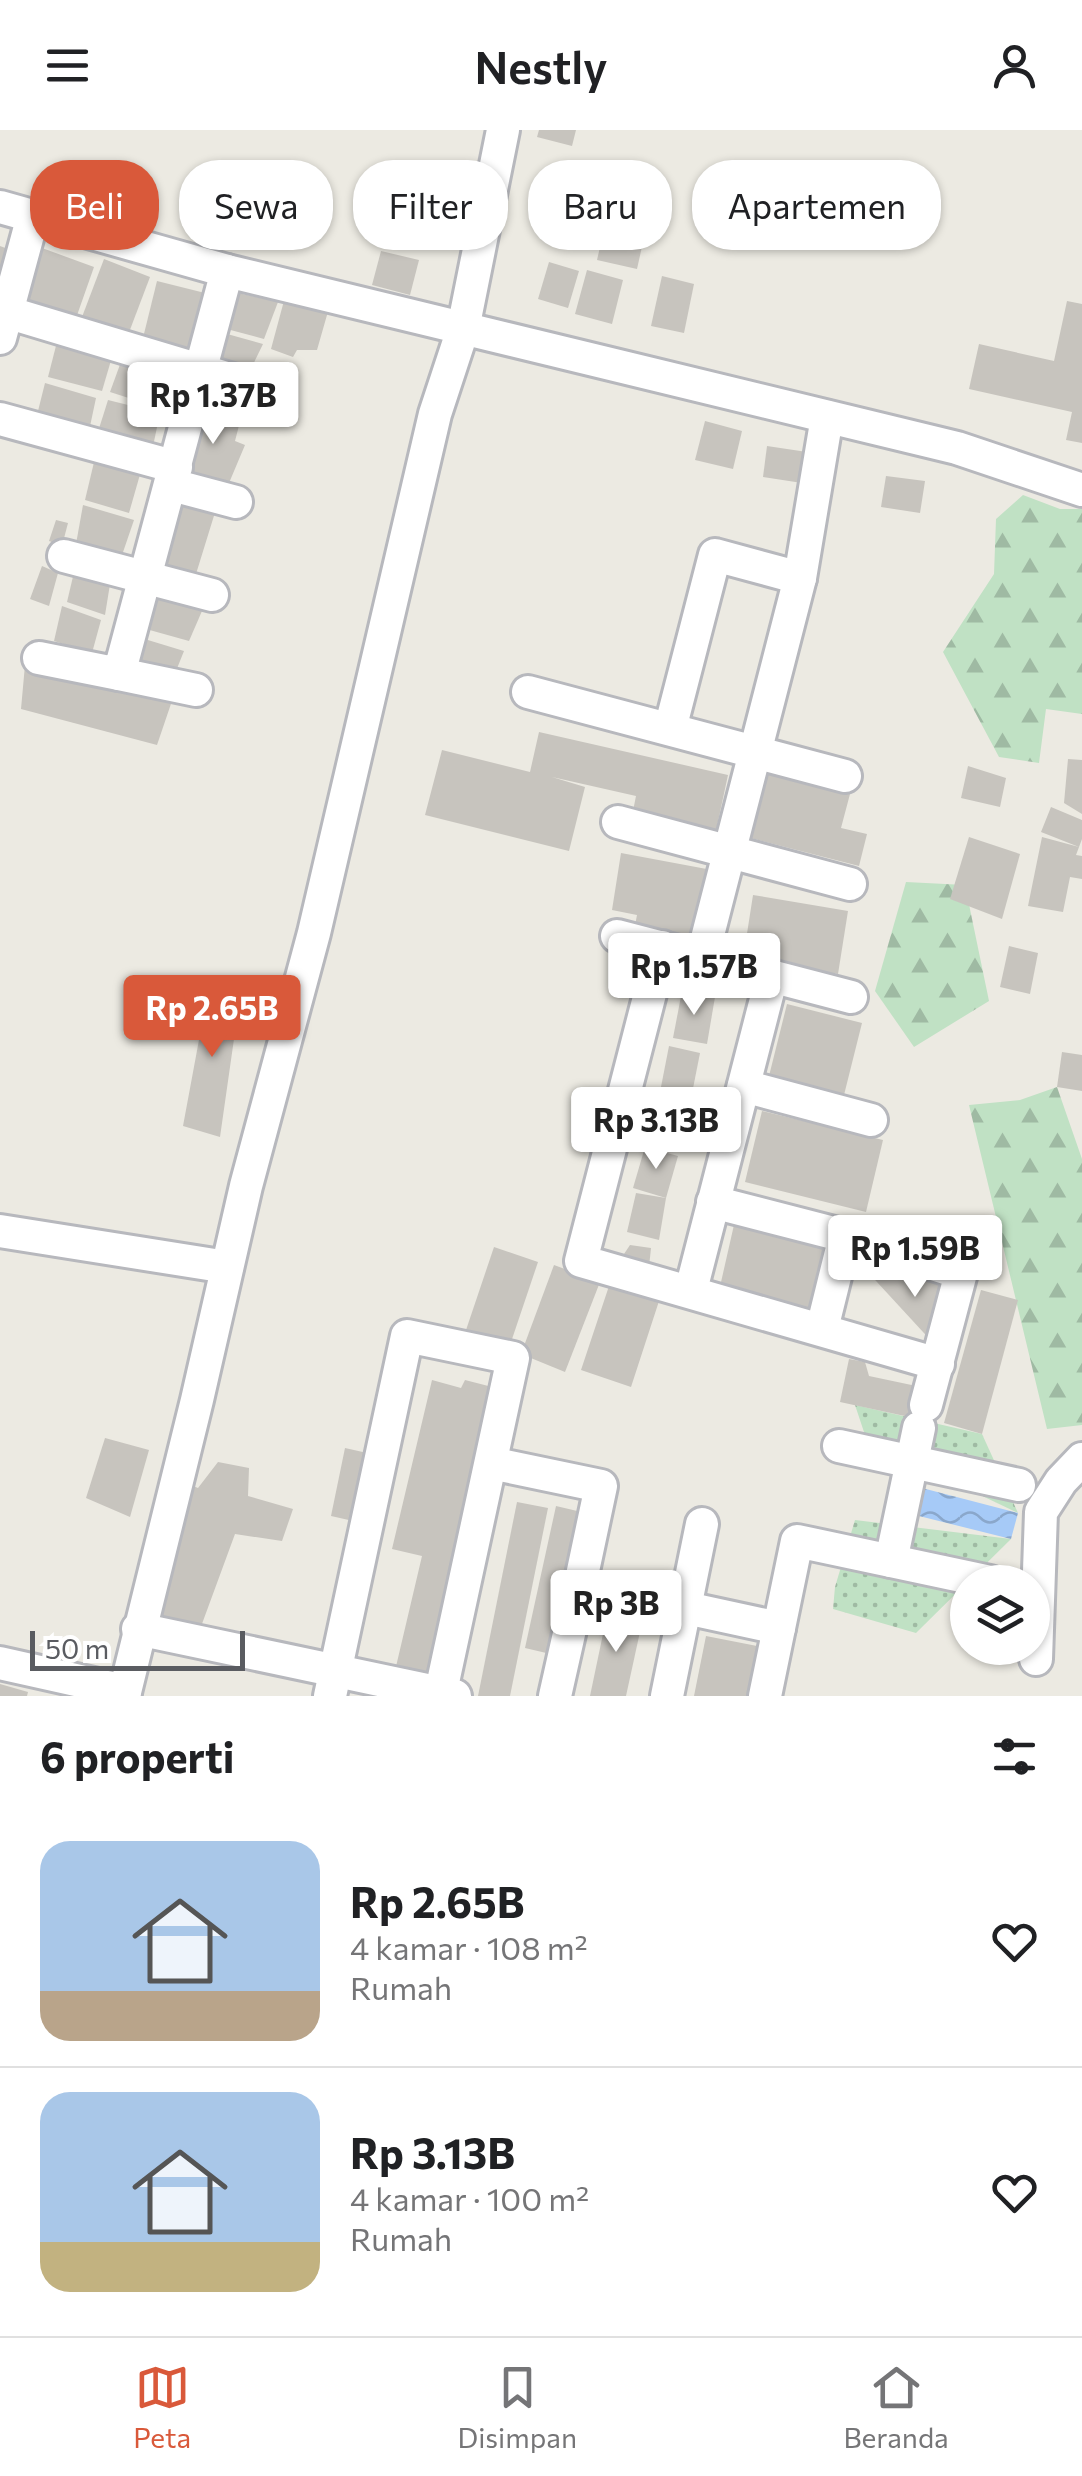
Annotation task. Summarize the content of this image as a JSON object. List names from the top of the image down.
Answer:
{
  "scale_bar": "50 m",
  "page": {
    "header": "Nestly",
    "chip": [
      "Beli",
      "Sewa",
      "Filter",
      "Baru",
      "Apartemen"
    ],
    "price": [
      "Rp 1.37B",
      "Rp 1.57B",
      "Rp 2.65B",
      "Rp 3.13B",
      "Rp 1.59B",
      "Rp 3B"
    ],
    "scale": "50 m",
    "heading": "6 properti",
    "list": [
      {
        "name": "Rp 2.65B",
        "note": "4 kamar · 108 m² · Rumah"
      },
      {
        "name": "Rp 3.13B",
        "note": "4 kamar · 100 m² · Rumah"
      }
    ],
    "tabs": ["Peta", "Disimpan", "Beranda"]
  }
}
